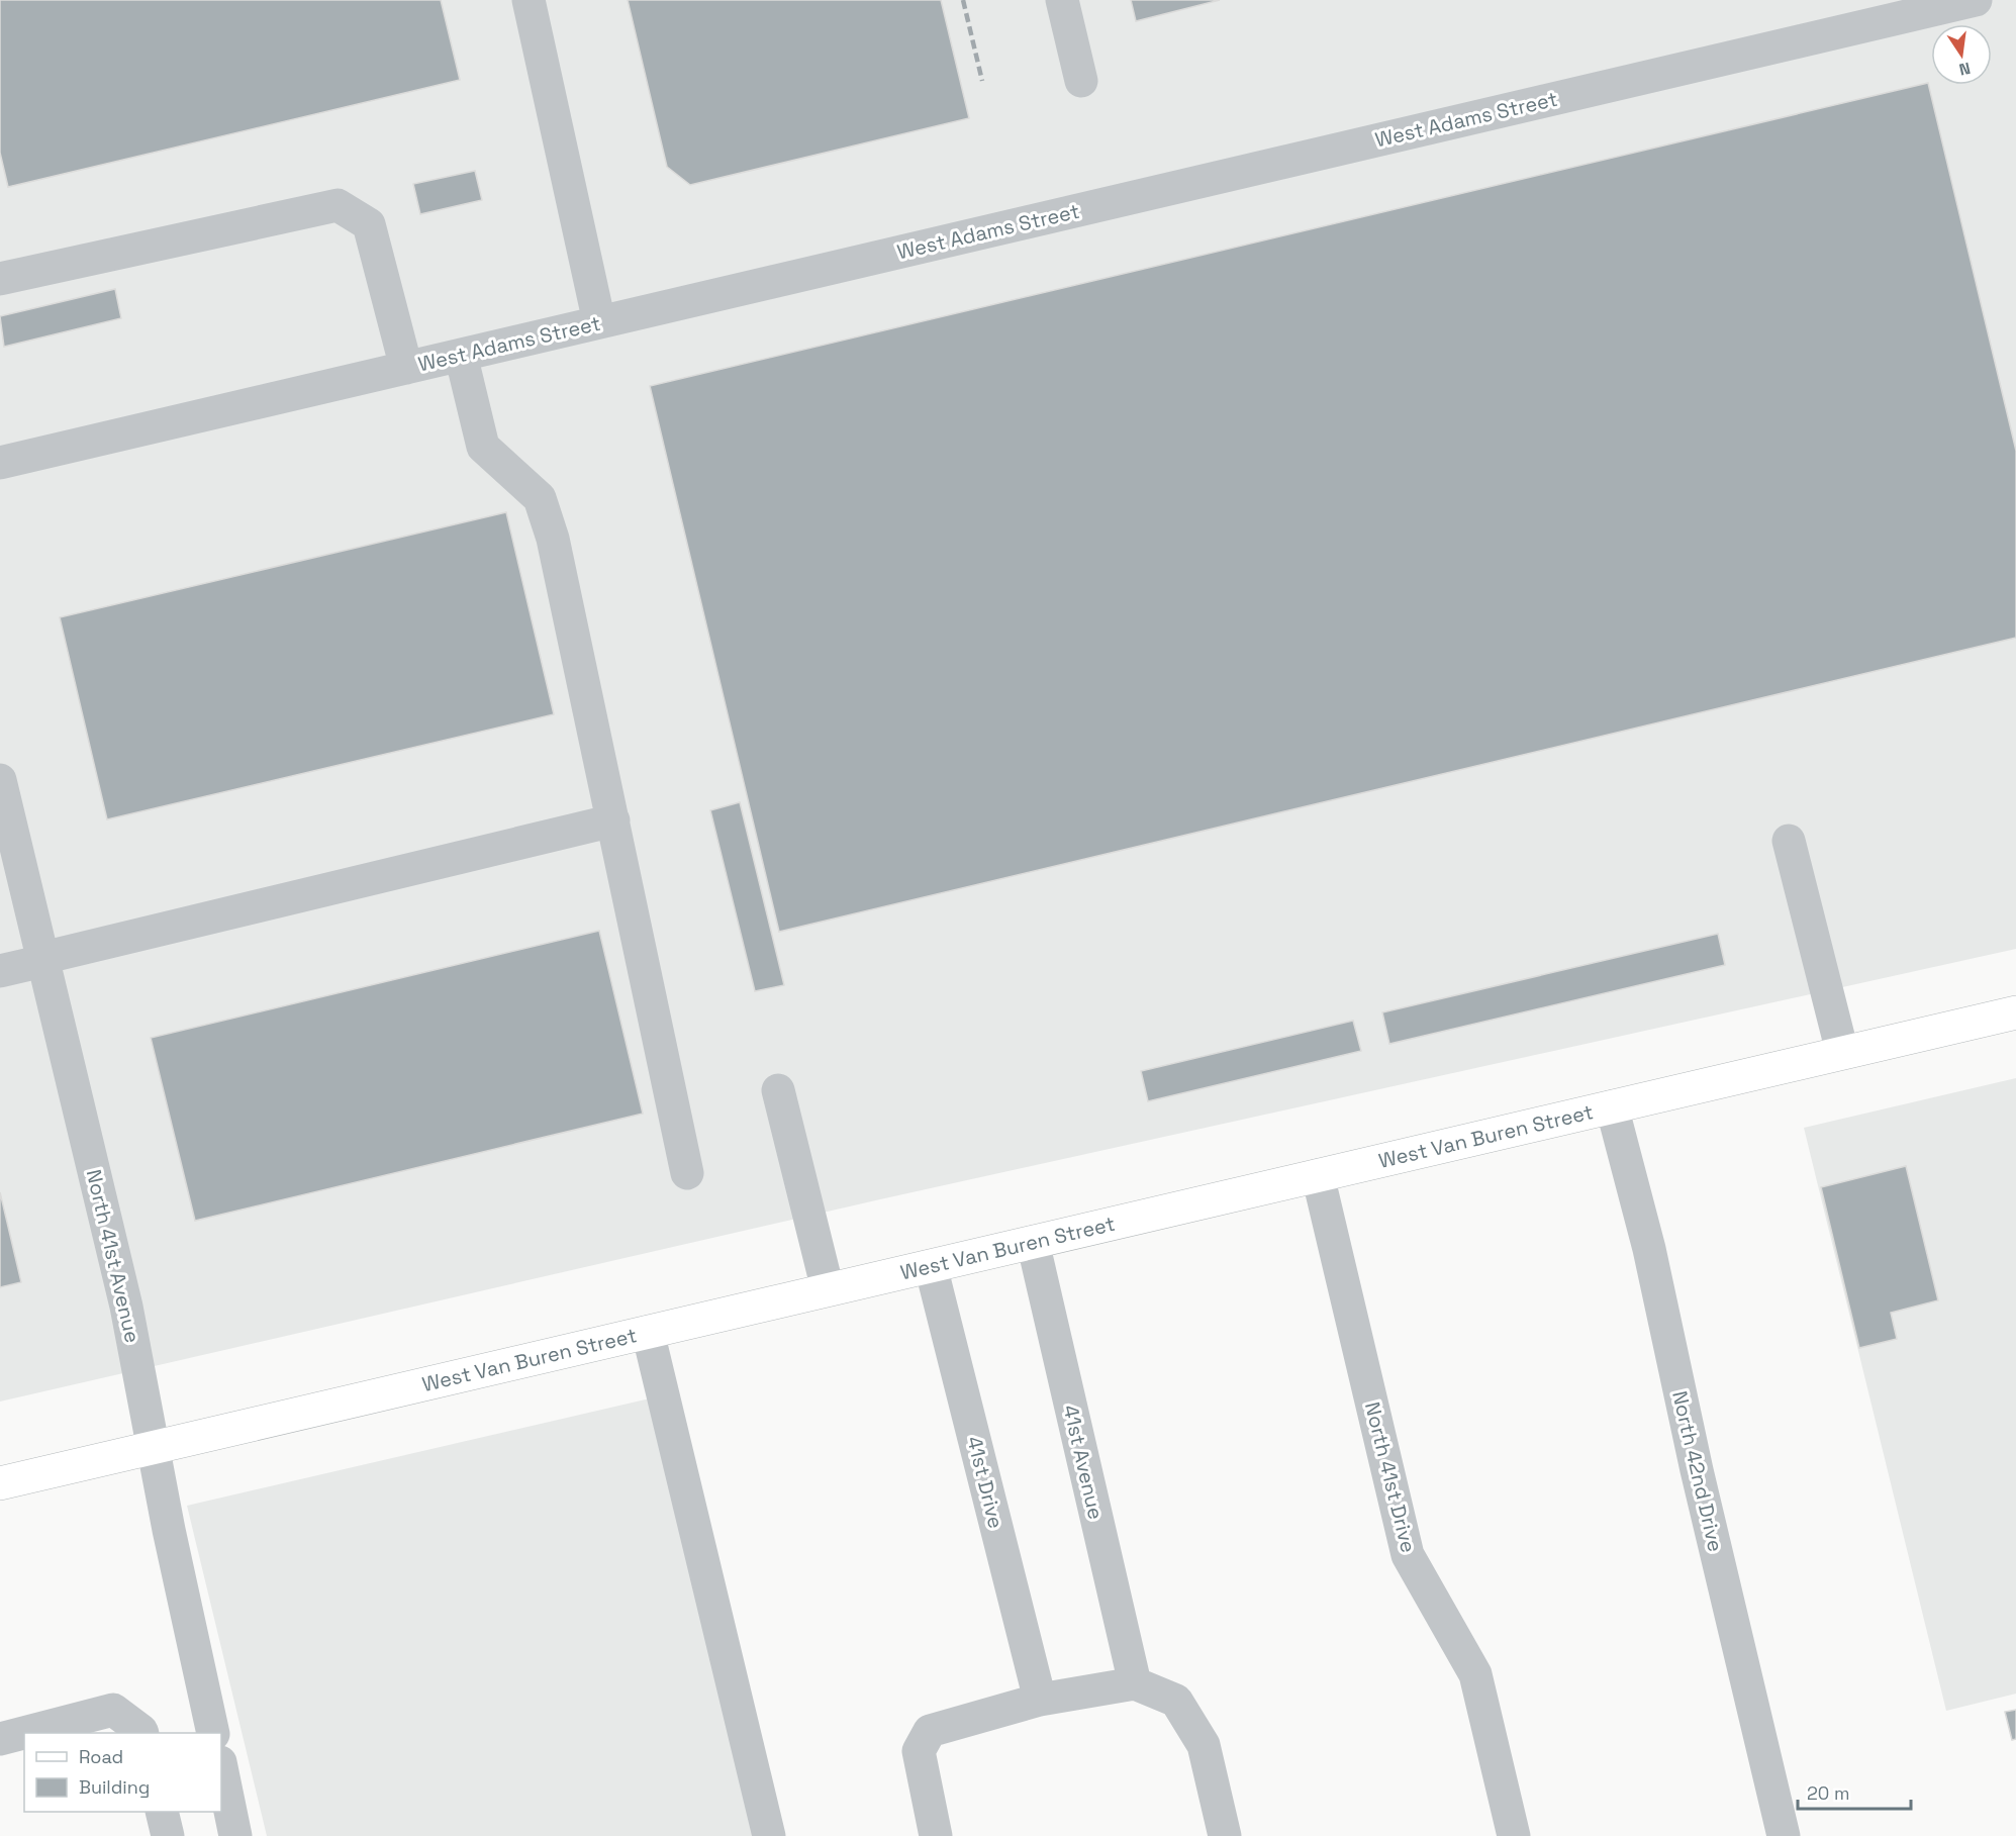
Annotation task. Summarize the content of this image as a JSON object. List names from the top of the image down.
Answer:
{
  "streets": {
    "main road": ["West Van Buren Street"],
    "street": [
      "West Adams Street",
      "North 41st Avenue",
      "41st Avenue",
      "North 42nd Drive",
      "North 41st Drive",
      "41st Drive"
    ]
  },
  "crossings": [
    ["West Van Buren Street", "North 41st Avenue"],
    ["West Van Buren Street", "41st Avenue"],
    ["West Van Buren Street", "North 42nd Drive"],
    ["West Van Buren Street", "North 41st Drive"],
    ["West Van Buren Street", "41st Drive"]
  ],
  "legend": ["Road", "Building"],
  "scale_bar": "20 m",
  "north": "bottom"
}
